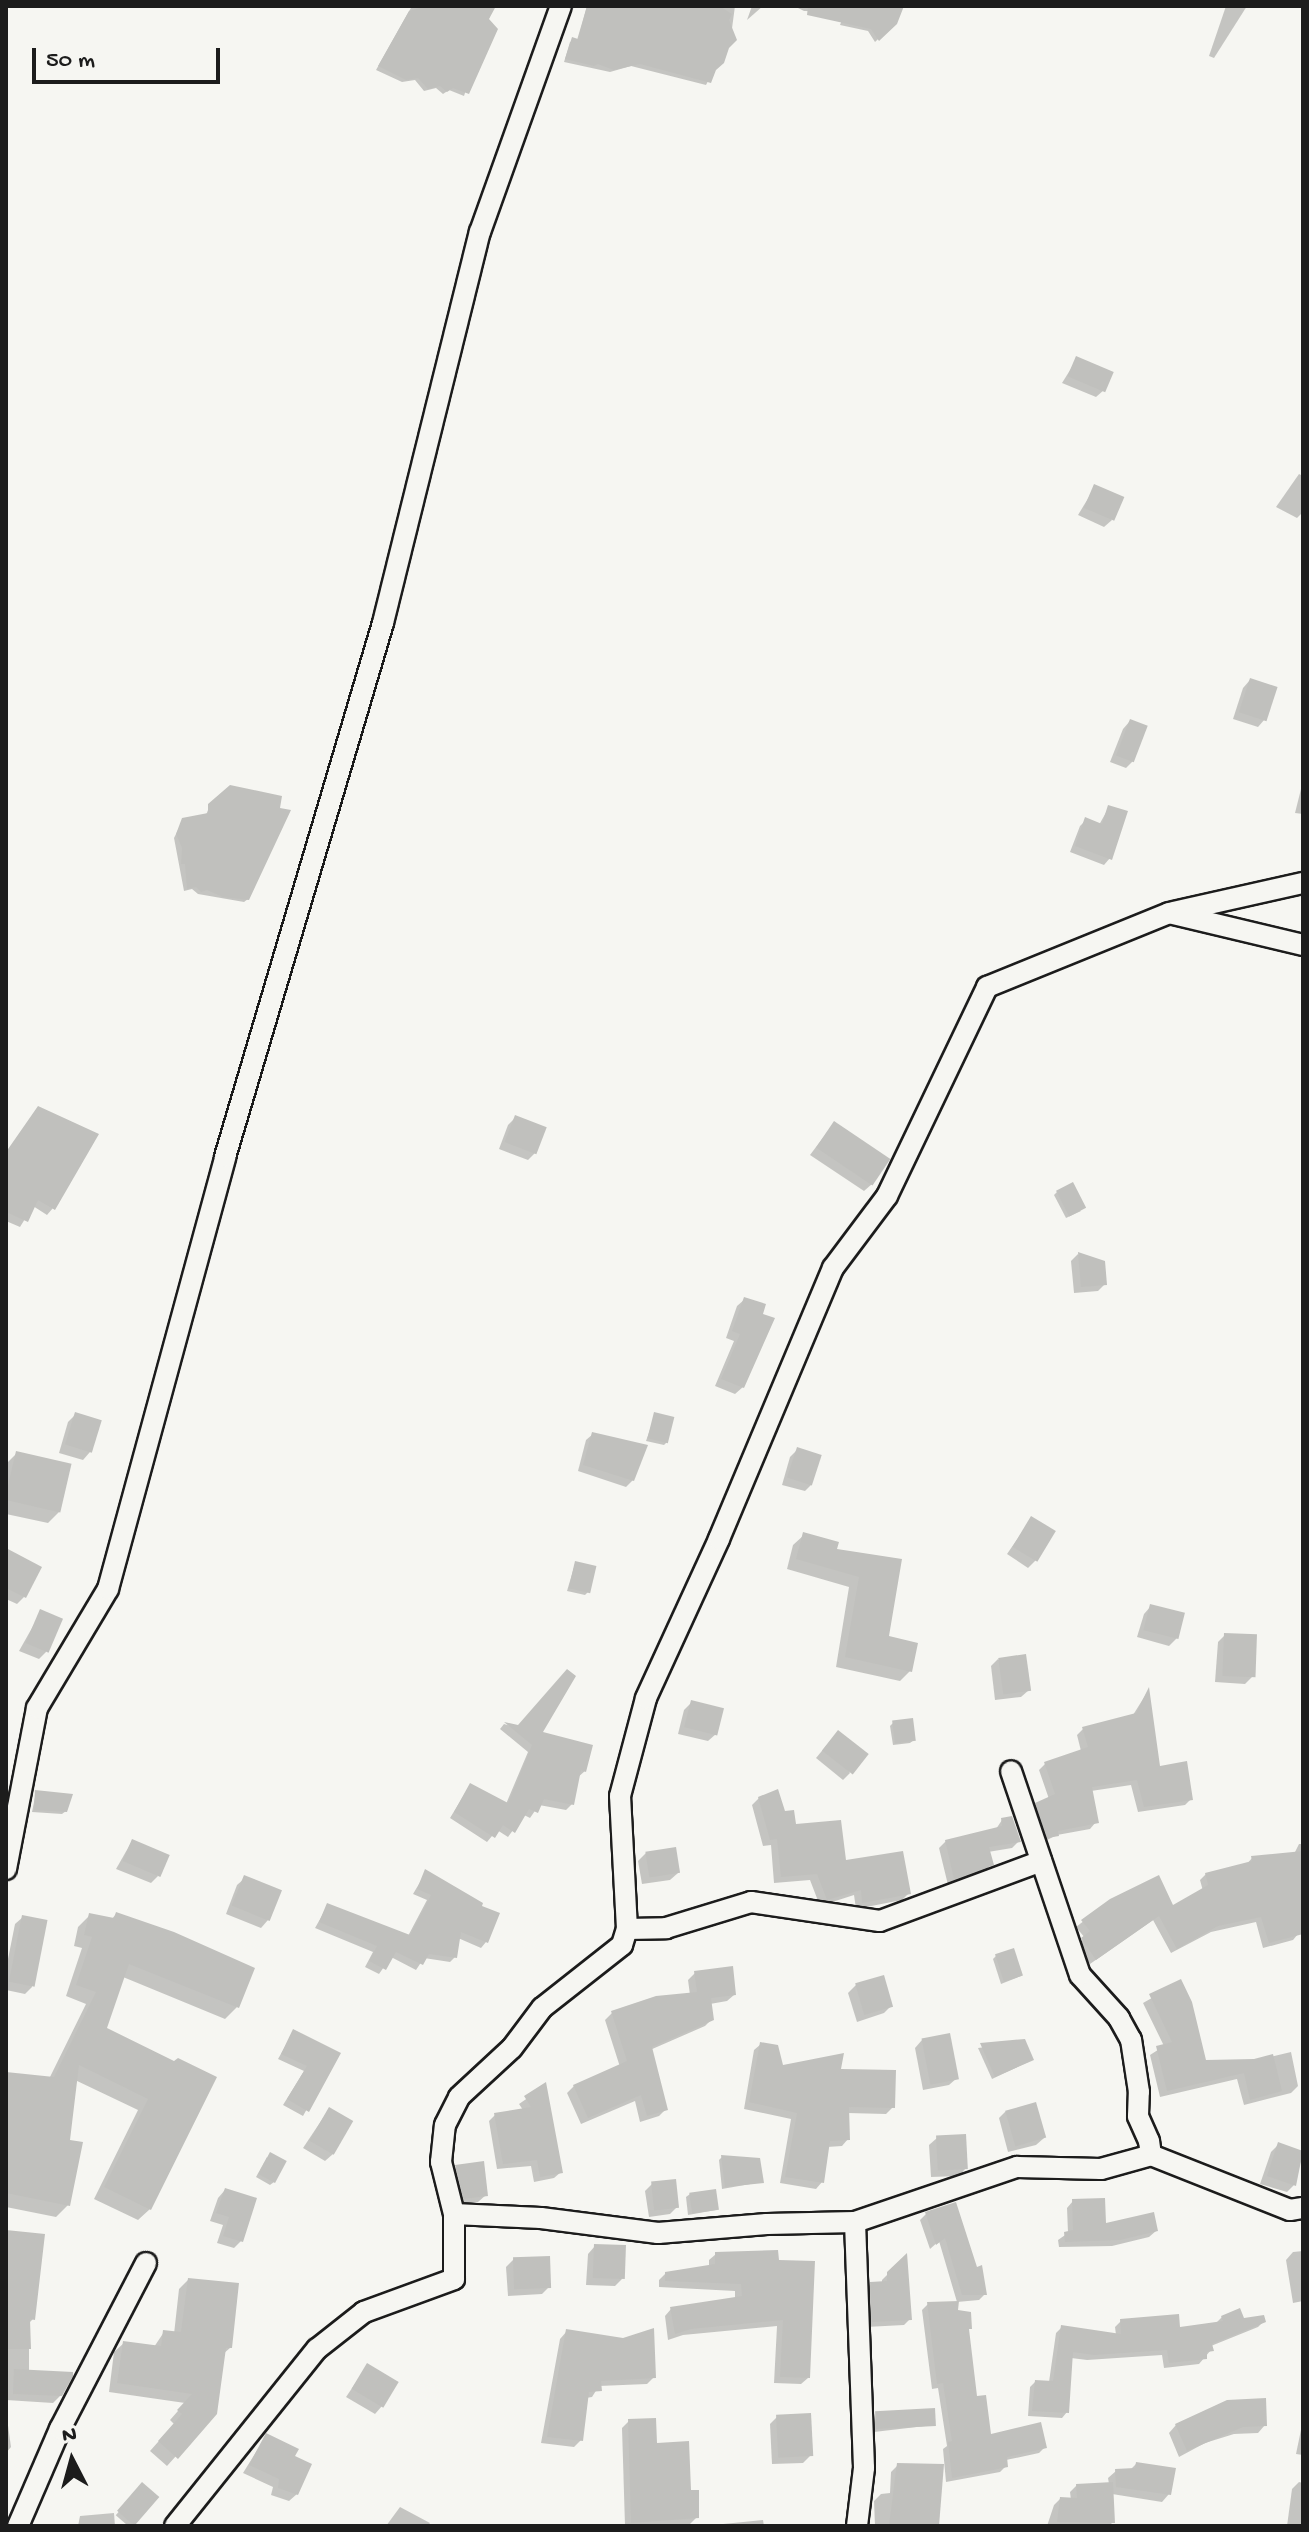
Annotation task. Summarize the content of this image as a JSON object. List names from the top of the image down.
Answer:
{
  "scale_bar": "50 m",
  "north": "top"
}
